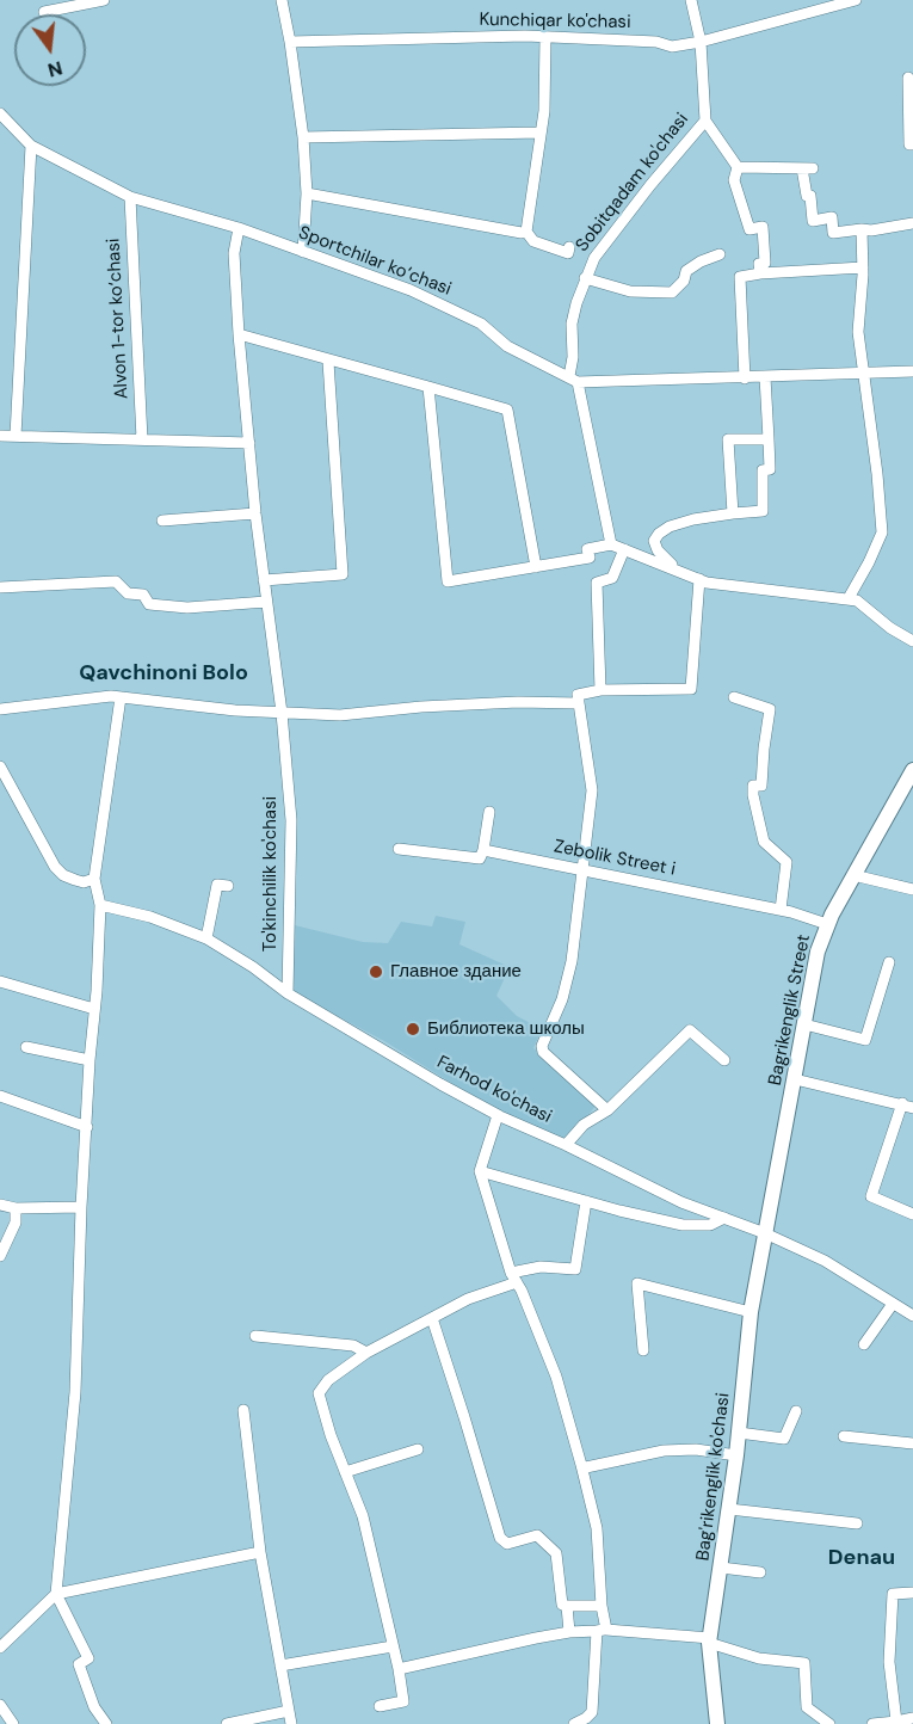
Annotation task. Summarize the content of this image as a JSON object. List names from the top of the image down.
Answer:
{
  "streets": {
    "main road": ["Bagrikenglik Street", "Bag'rikenglik ko'chasi"],
    "street": [
      "Kunchiqar ko'chasi",
      "Sobitqadam ko'chasi",
      "Sportchilar ko‘chasi",
      "Alvon 1-tor ko‘chasi",
      "Zebolik Street i",
      "To'kinchilik ko'chasi",
      "Farhod ko'chasi"
    ]
  },
  "crossings": [
    ["Kunchiqar ko'chasi", "Sobitqadam ko'chasi"],
    ["Sobitqadam ko'chasi", "Sportchilar ko‘chasi"],
    ["Sportchilar ko‘chasi", "Alvon 1-tor ko‘chasi"],
    ["Sportchilar ko‘chasi", "To'kinchilik ko'chasi"],
    ["Zebolik Street i", "Bagrikenglik Street"],
    ["To'kinchilik ko'chasi", "Farhod ko'chasi"],
    ["Bagrikenglik Street", "Farhod ko'chasi"],
    ["Bagrikenglik Street", "Bag'rikenglik ko'chasi"],
    ["Farhod ko'chasi", "Bag'rikenglik ko'chasi"]
  ],
  "districts": ["Qavchinoni Bolo", "Denau"],
  "places": ["Главное здание", "Библиотека школы"],
  "north": "bottom"
}
